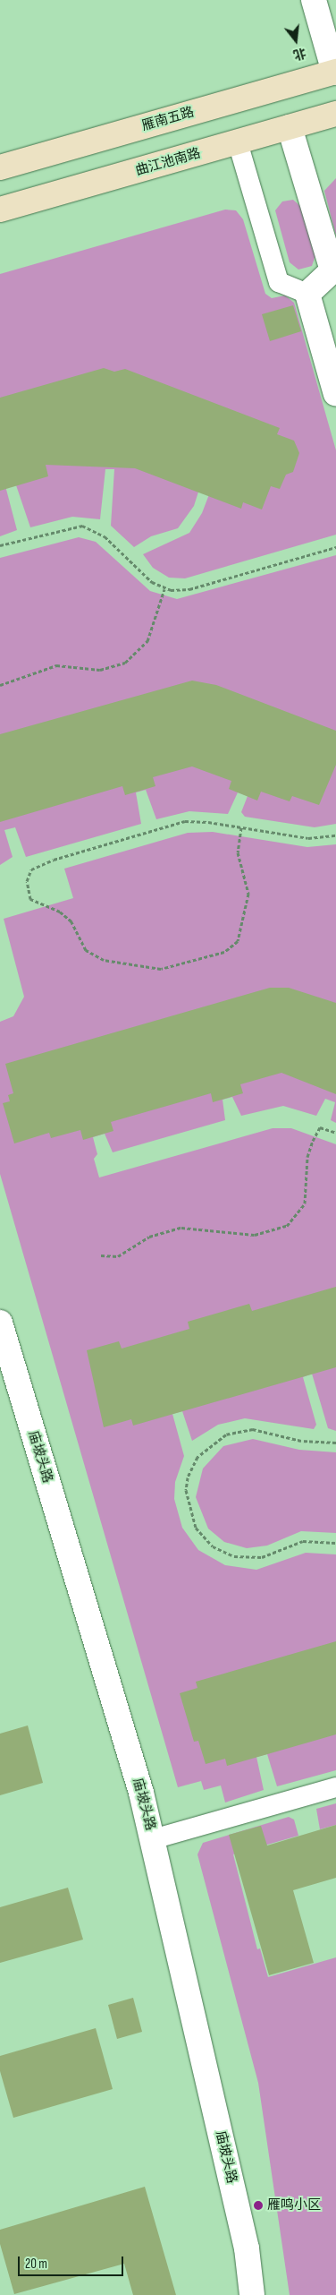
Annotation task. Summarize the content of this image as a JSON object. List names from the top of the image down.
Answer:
{
  "streets": {
    "main road": ["雁南五路", "曲江池南路"],
    "street": ["庙坡头路"]
  },
  "places": ["雁鸣小区"],
  "scale_bar": "20 m",
  "north": "bottom"
}
